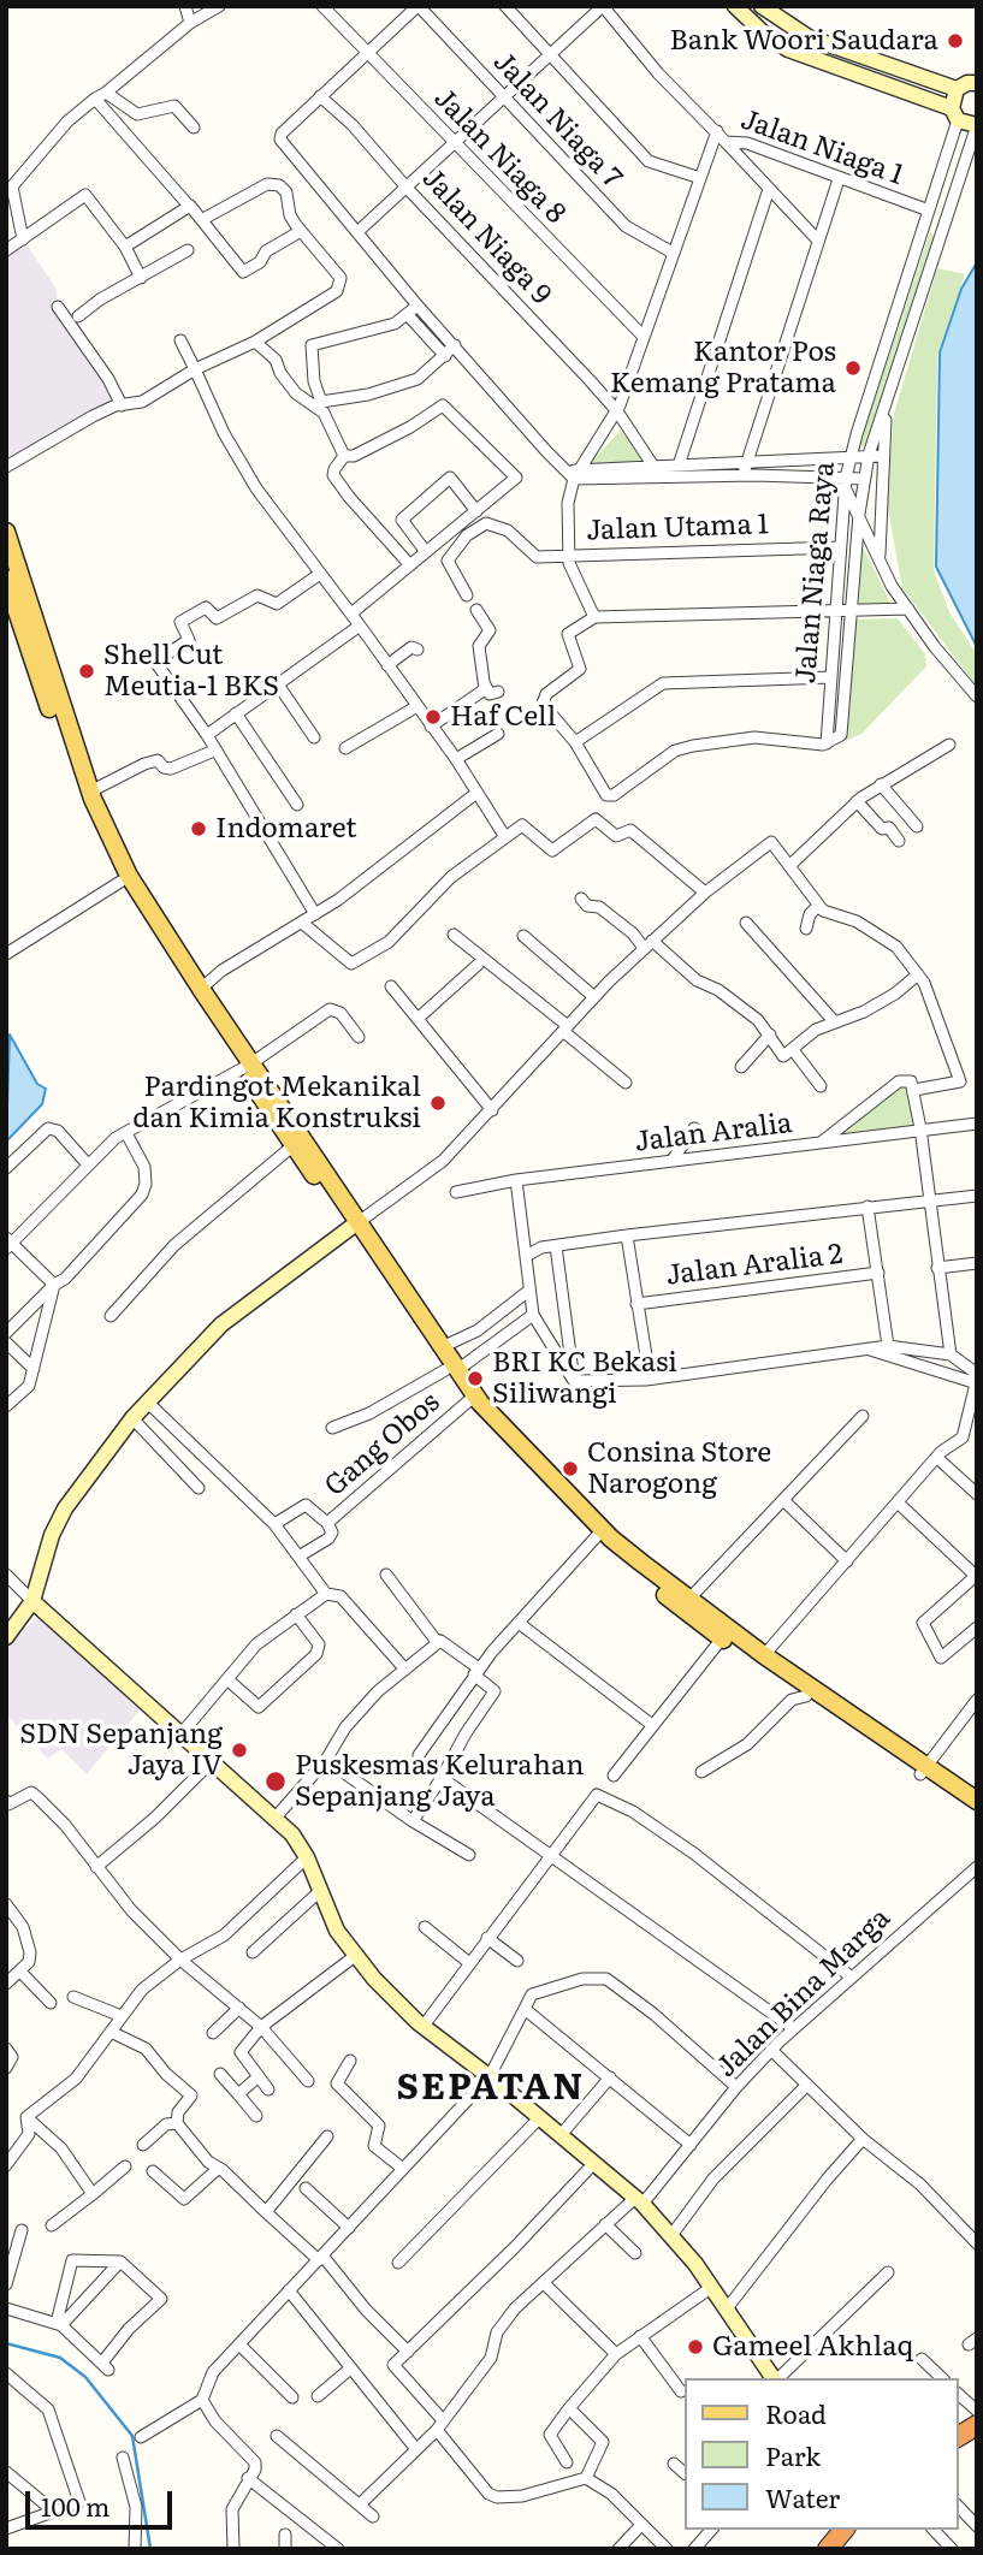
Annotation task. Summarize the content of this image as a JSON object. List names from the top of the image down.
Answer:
{
  "streets": {
    "street": [
      "Jalan Niaga 7",
      "Jalan Niaga 1",
      "Jalan Niaga 8",
      "Jalan Niaga 9",
      "Jalan Utama 1",
      "Jalan Niaga Raya",
      "Jalan Aralia",
      "Jalan Aralia 2",
      "Gang Obos",
      "Jalan Bina Marga"
    ]
  },
  "crossings": [
    ["Jalan Niaga 1", "Jalan Niaga Raya"],
    ["Jalan Utama 1", "Jalan Niaga Raya"]
  ],
  "districts": ["SEPATAN"],
  "places": [
    "Bank Woori Saudara",
    "Kantor Pos Kemang Pratama",
    "Shell Cut Meutia-1 BKS",
    "Haf Cell",
    "Indomaret",
    "Pardingot Mekanikal dan Kimia Konstruksi",
    "BRI KC Bekasi Siliwangi",
    "Consina Store Narogong",
    "SDN Sepanjang Jaya IV",
    "Puskesmas Kelurahan Sepanjang Jaya",
    "Gameel Akhlaq"
  ],
  "legend": ["Road", "Park", "Water"],
  "scale_bar": "100 m"
}
